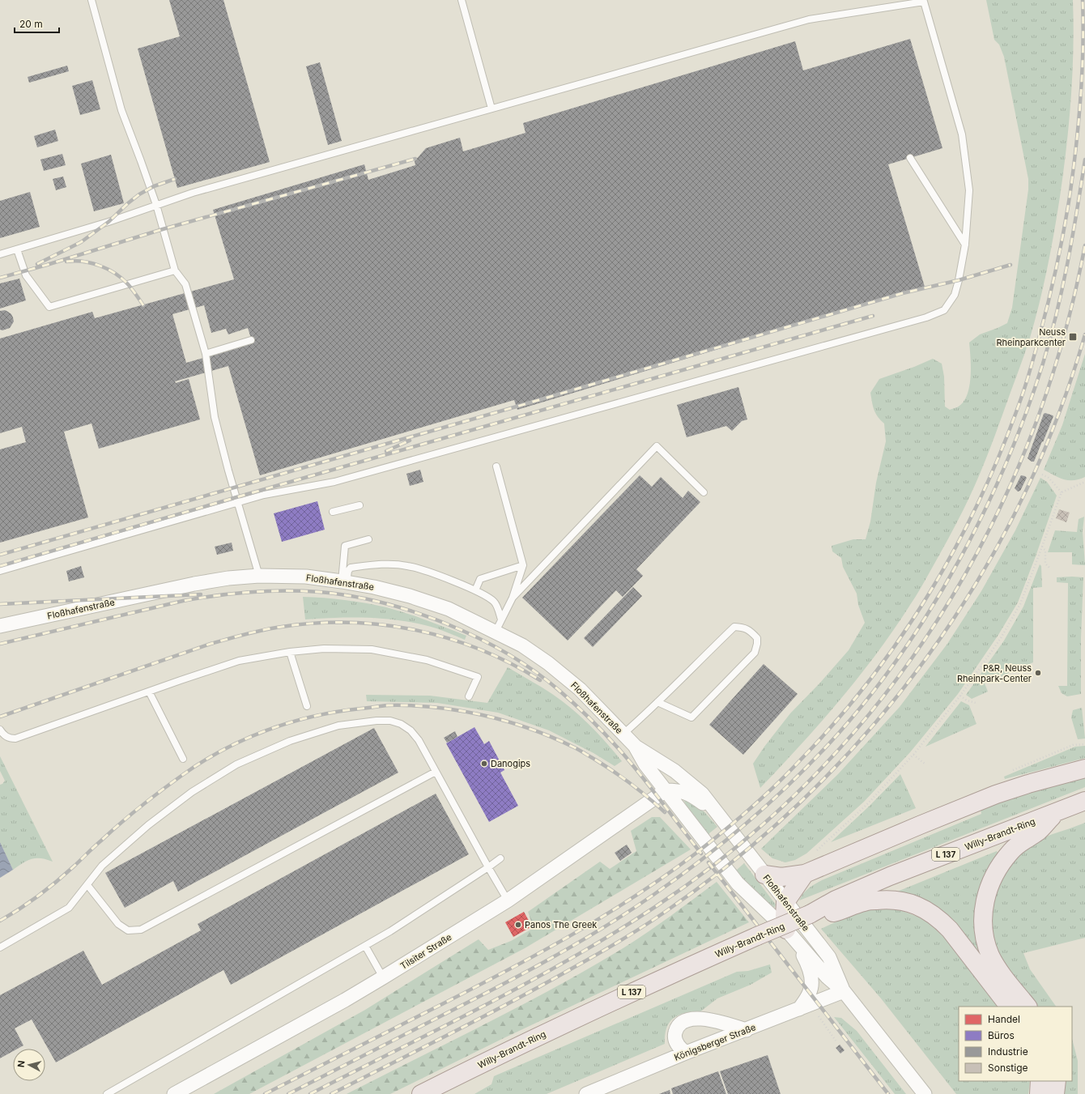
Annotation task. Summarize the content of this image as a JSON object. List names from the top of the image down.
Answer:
{
  "streets": {
    "main road": ["Willy-Brandt-Ring", "L 137"],
    "street": ["Floßhafenstraße", "Tilsiter Straße", "Königsberger Straße"]
  },
  "crossings": [
    ["Floßhafenstraße", "Tilsiter Straße"],
    ["Floßhafenstraße", "Königsberger Straße"]
  ],
  "places": {
    "transit": ["Neuss Rheinparkcenter"],
    "other": ["P&R, Neuss Rheinpark-Center", "Danogips", "Panos The Greek"]
  },
  "legend": [
    "Handel",
    "Büros",
    "Industrie",
    "Sonstige"
  ],
  "scale_bar": "20 m",
  "north": "left"
}
